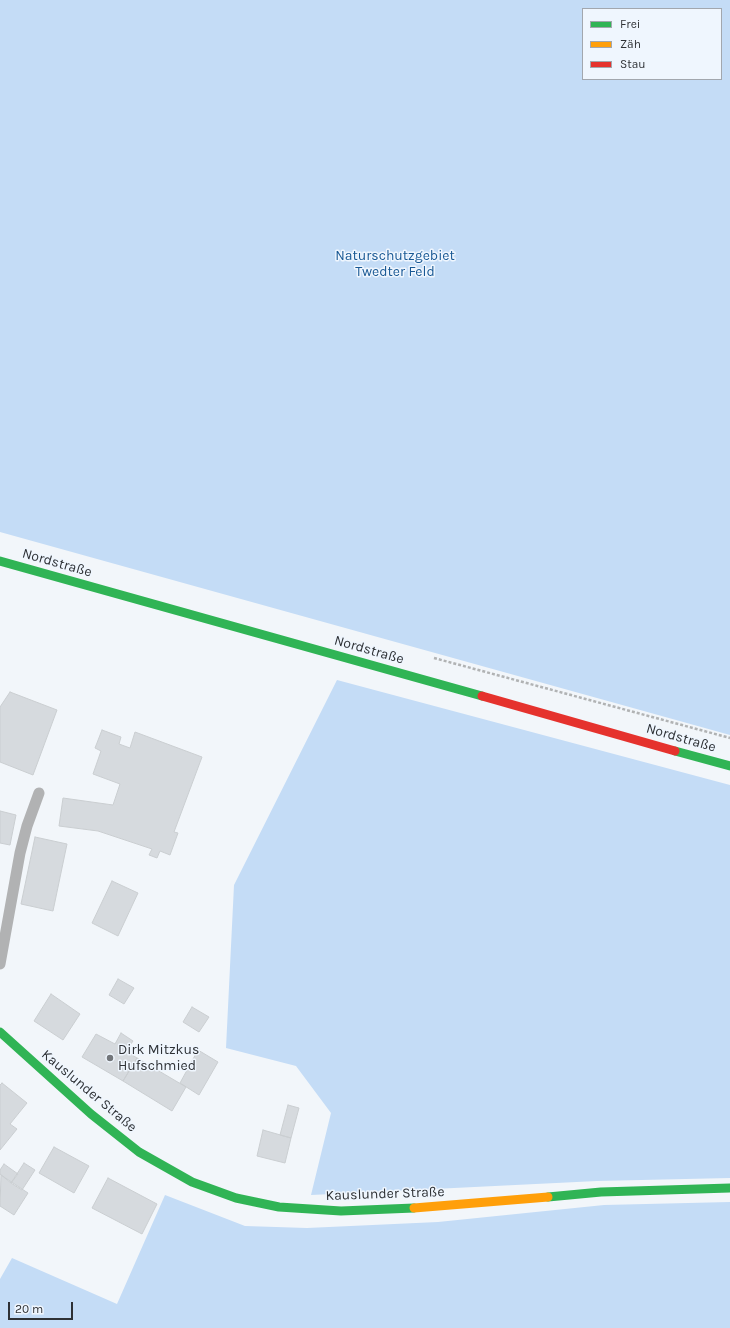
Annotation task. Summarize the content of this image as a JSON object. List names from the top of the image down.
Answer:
{
  "streets": {
    "street": ["Nordstraße", "Kauslunder Straße"]
  },
  "parks": ["Naturschutzgebiet Twedter Feld"],
  "places": ["Dirk Mitzkus Hufschmied"],
  "legend": ["Frei", "Zäh", "Stau"],
  "scale_bar": "20 m"
}
